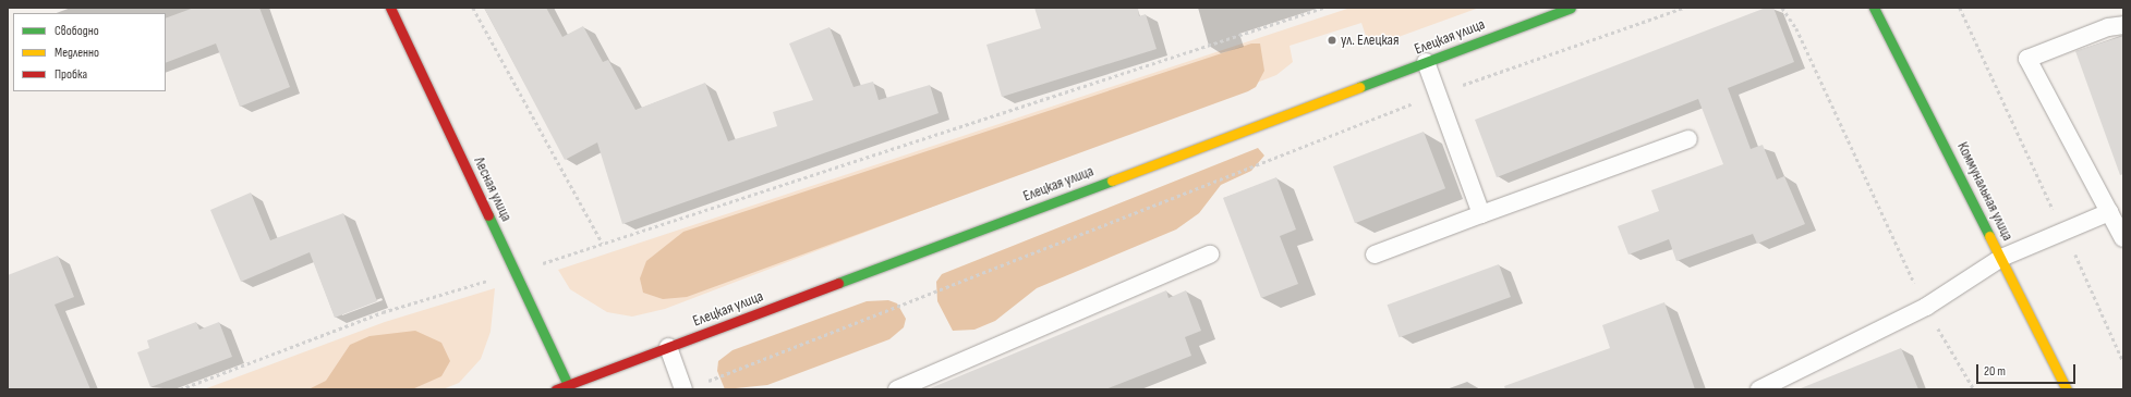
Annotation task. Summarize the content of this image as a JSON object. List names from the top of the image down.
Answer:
{
  "streets": {
    "main road": ["Елецкая улица", "Лесная улица", "Коммунальная улица"]
  },
  "crossings": [
    ["Елецкая улица", "Лесная улица"]
  ],
  "places": ["ул. Елецкая"],
  "legend": ["Свободно", "Медленно", "Пробка"],
  "scale_bar": "20 m"
}
